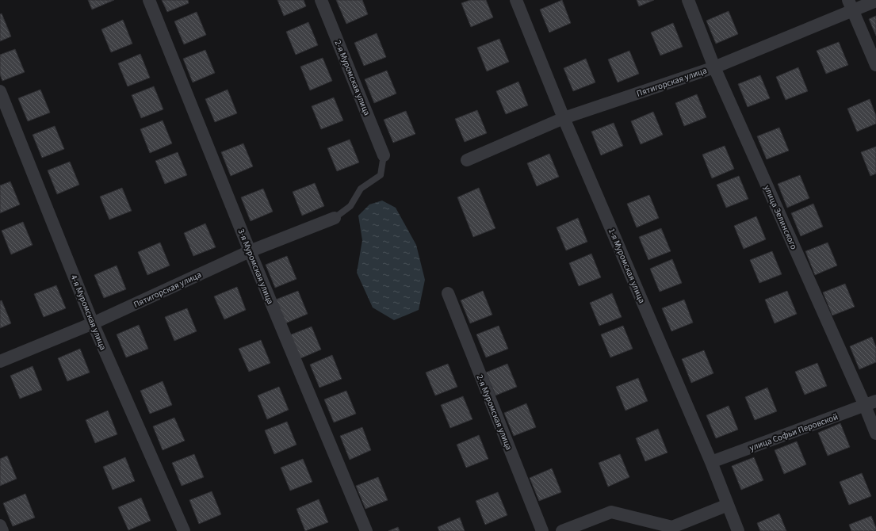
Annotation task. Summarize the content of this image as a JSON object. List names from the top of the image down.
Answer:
{
  "streets": {
    "street": [
      "2-я Муромская улица",
      "Пятигорская улица",
      "улица Зелинского",
      "1-я Муромская улица",
      "3-я Муромская улица",
      "4-я Муромская улица",
      "улица Софьи Перовской"
    ]
  },
  "crossings": [
    ["Пятигорская улица", "улица Зелинского"],
    ["Пятигорская улица", "1-я Муромская улица"],
    ["Пятигорская улица", "3-я Муромская улица"],
    ["Пятигорская улица", "4-я Муромская улица"],
    ["улица Зелинского", "улица Софьи Перовской"],
    ["1-я Муромская улица", "улица Софьи Перовской"]
  ]
}
